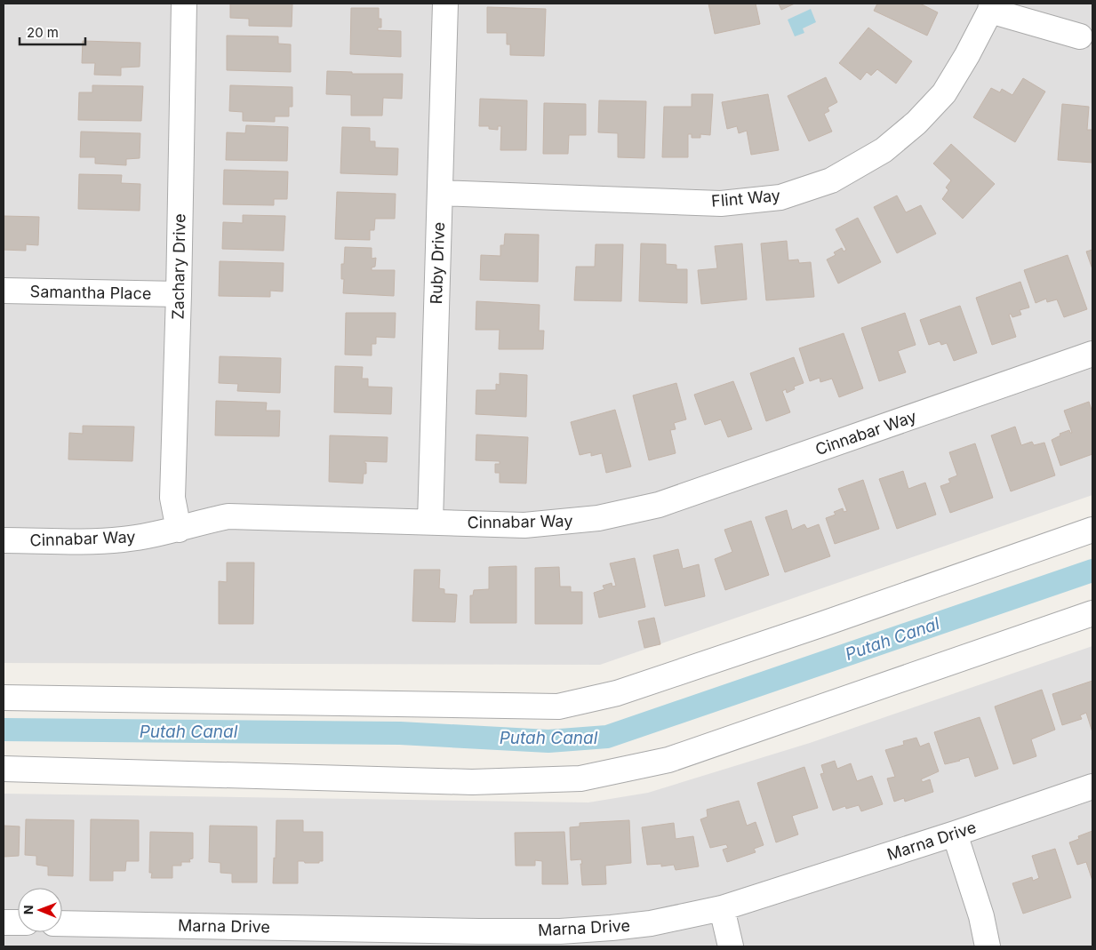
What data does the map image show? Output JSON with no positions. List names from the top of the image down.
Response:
{
  "streets": {
    "street": [
      "Flint Way",
      "Ruby Drive",
      "Zachary Drive",
      "Samantha Place",
      "Cinnabar Way",
      "Marna Drive"
    ]
  },
  "crossings": [
    ["Flint Way", "Ruby Drive"],
    ["Ruby Drive", "Cinnabar Way"],
    ["Zachary Drive", "Samantha Place"],
    ["Zachary Drive", "Cinnabar Way"]
  ],
  "water": ["Putah Canal"],
  "scale_bar": "20 m",
  "north": "left"
}
